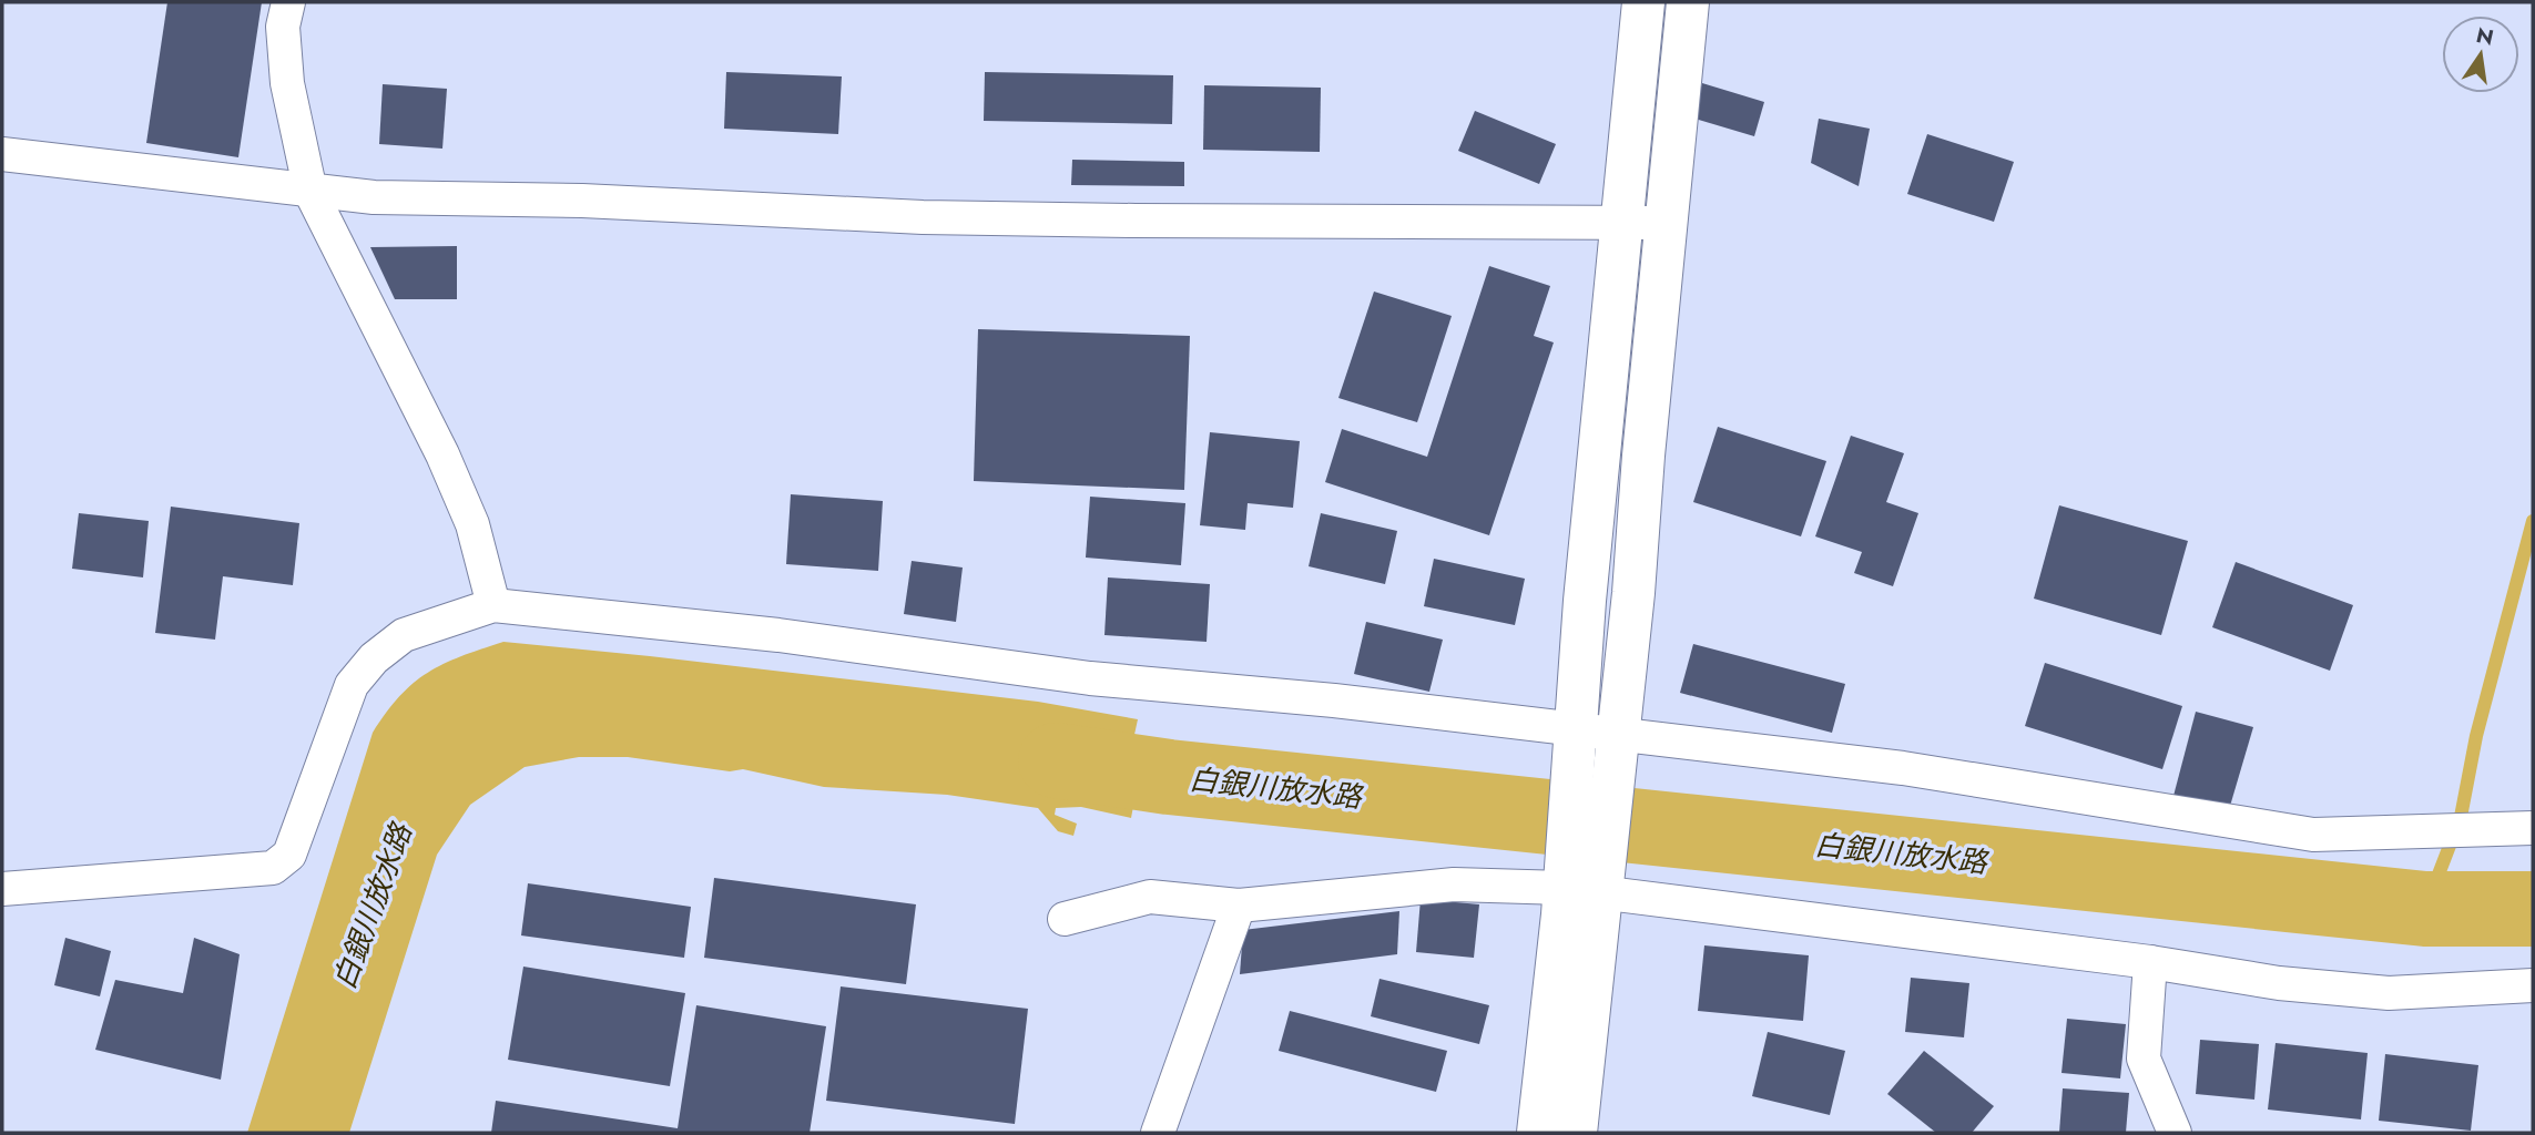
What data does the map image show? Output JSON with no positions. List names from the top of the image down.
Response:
{
  "water": ["白銀川放水路"],
  "north": "top"
}
